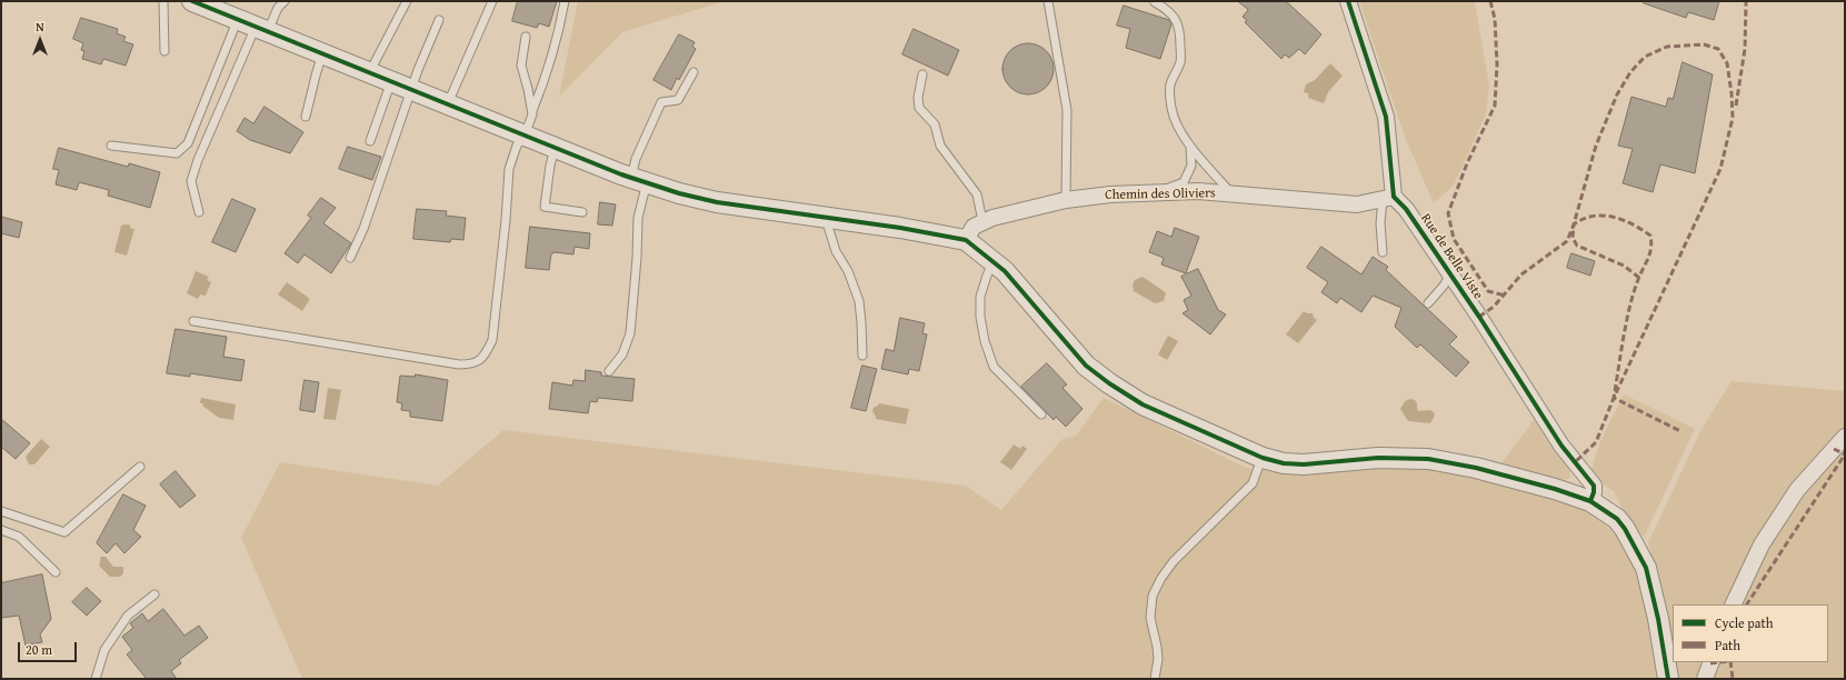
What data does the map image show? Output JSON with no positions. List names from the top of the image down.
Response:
{
  "streets": {
    "street": ["Chemin des Oliviers", "Rue de Belle Viste"]
  },
  "crossings": [
    ["Chemin des Oliviers", "Rue de Belle Viste"]
  ],
  "legend": ["Cycle path", "Path"],
  "scale_bar": "20 m",
  "north": "top"
}
